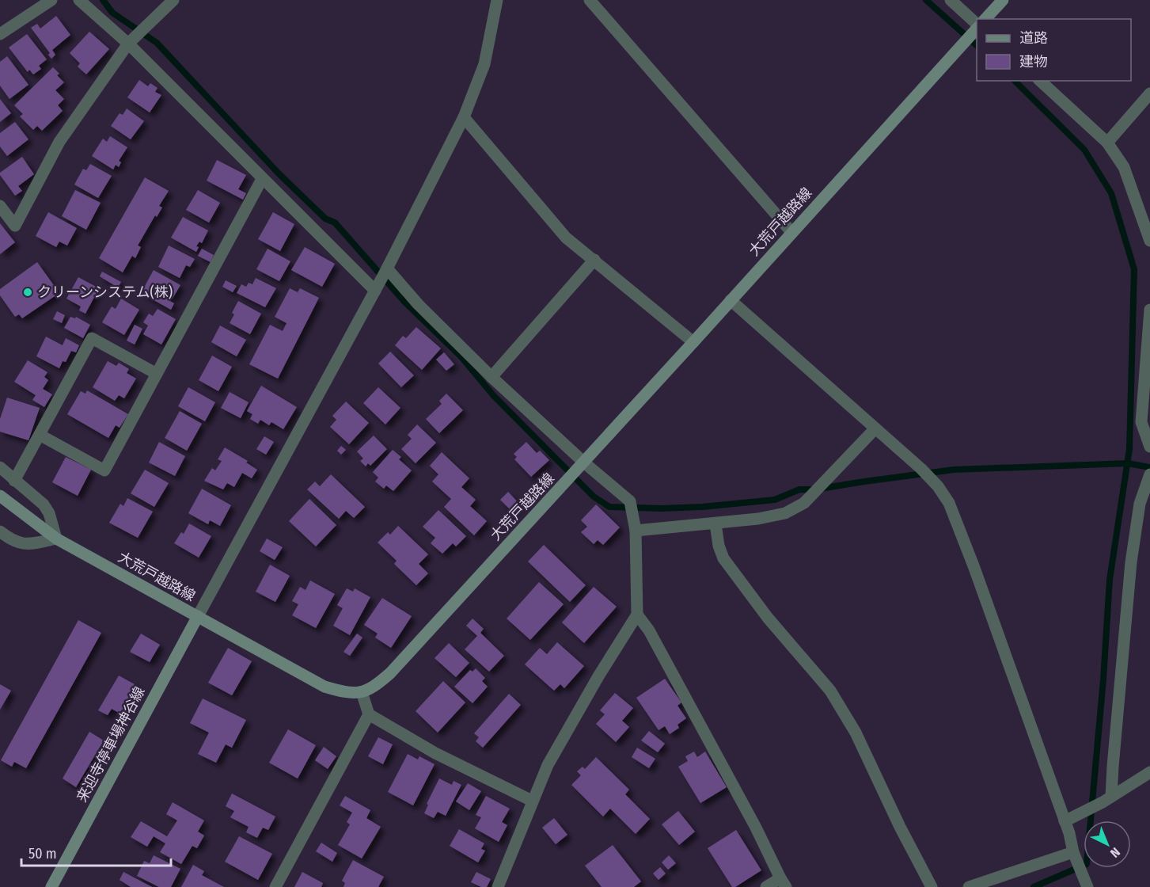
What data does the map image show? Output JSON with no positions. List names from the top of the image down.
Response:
{
  "streets": {
    "main road": ["大荒戸越路線", "来迎寺停車場神谷線"]
  },
  "crossings": [
    ["大荒戸越路線", "来迎寺停車場神谷線"]
  ],
  "places": ["クリーンシステム(株)"],
  "legend": ["道路", "建物"],
  "scale_bar": "50 m",
  "north": "bottom right"
}
